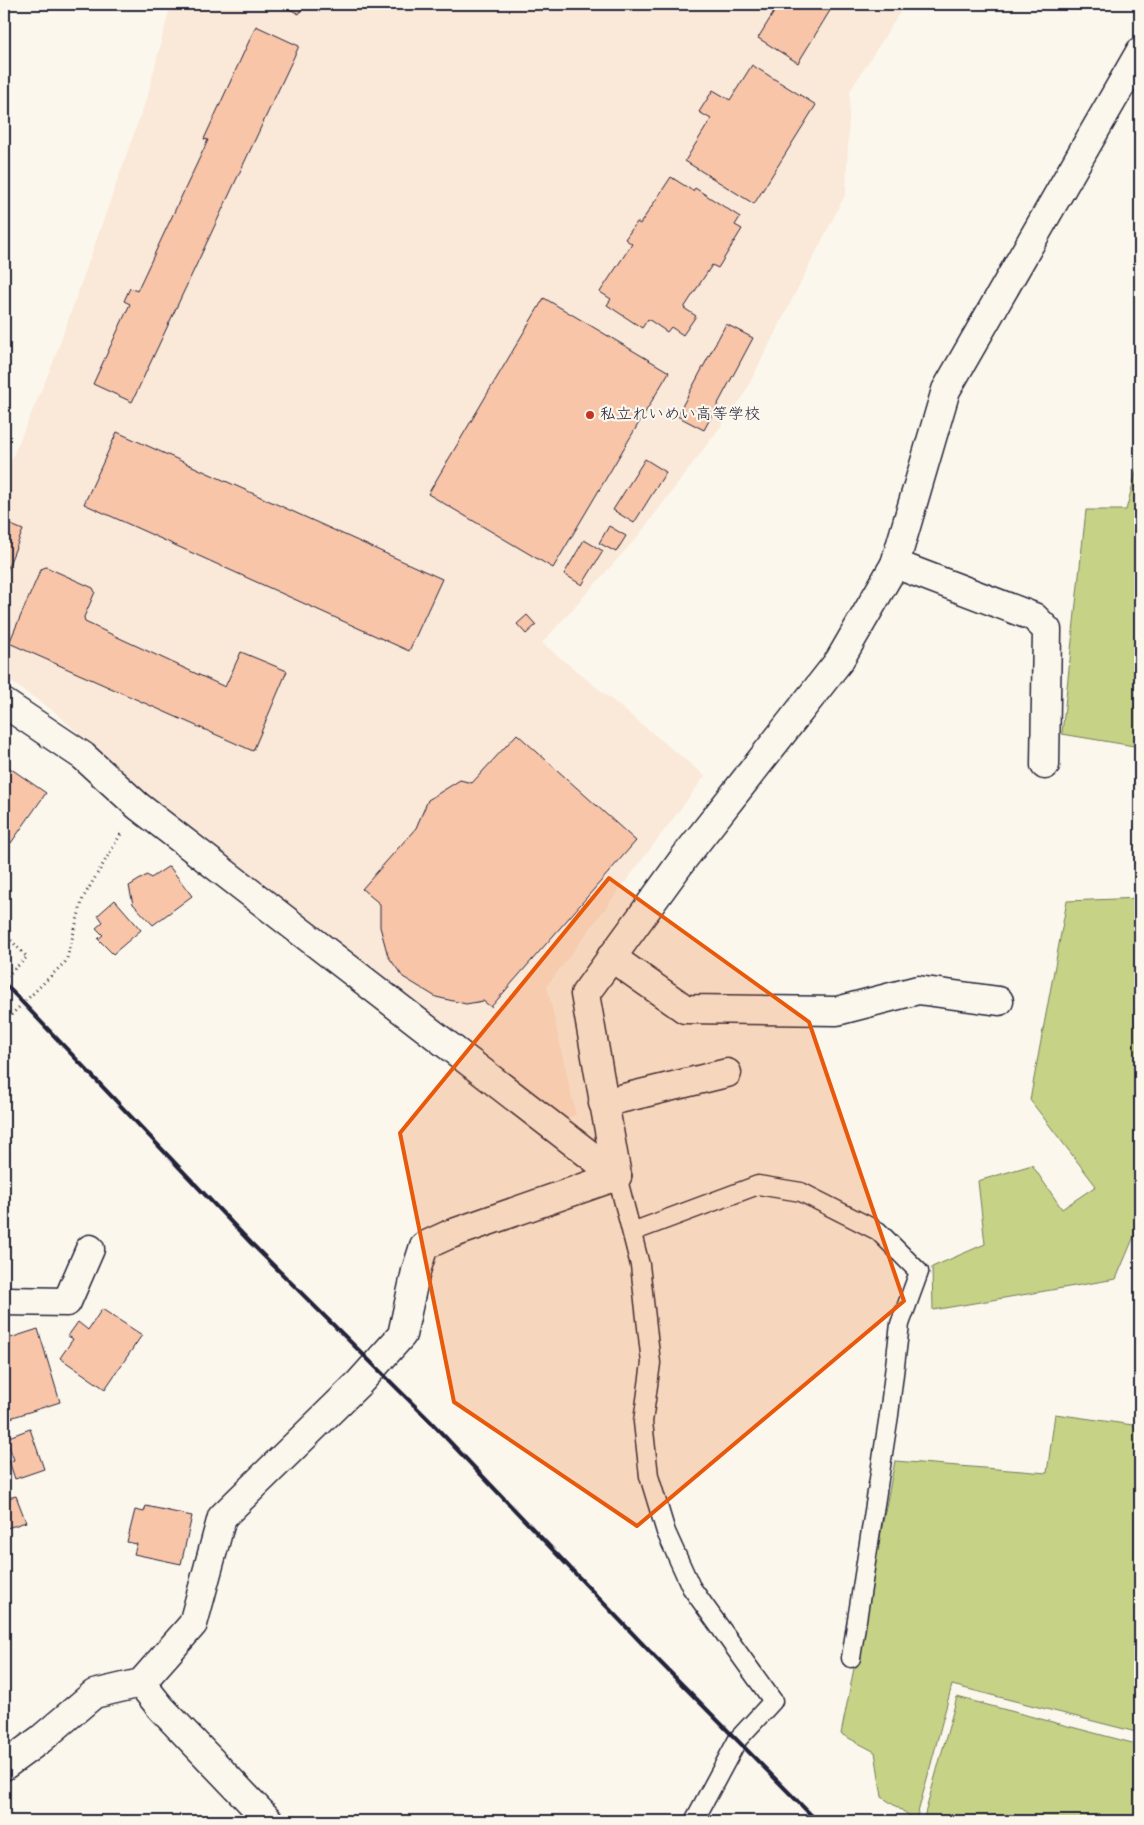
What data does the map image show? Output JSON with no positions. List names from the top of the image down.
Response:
{
  "places": ["私立れいめい高等学校"]
}
